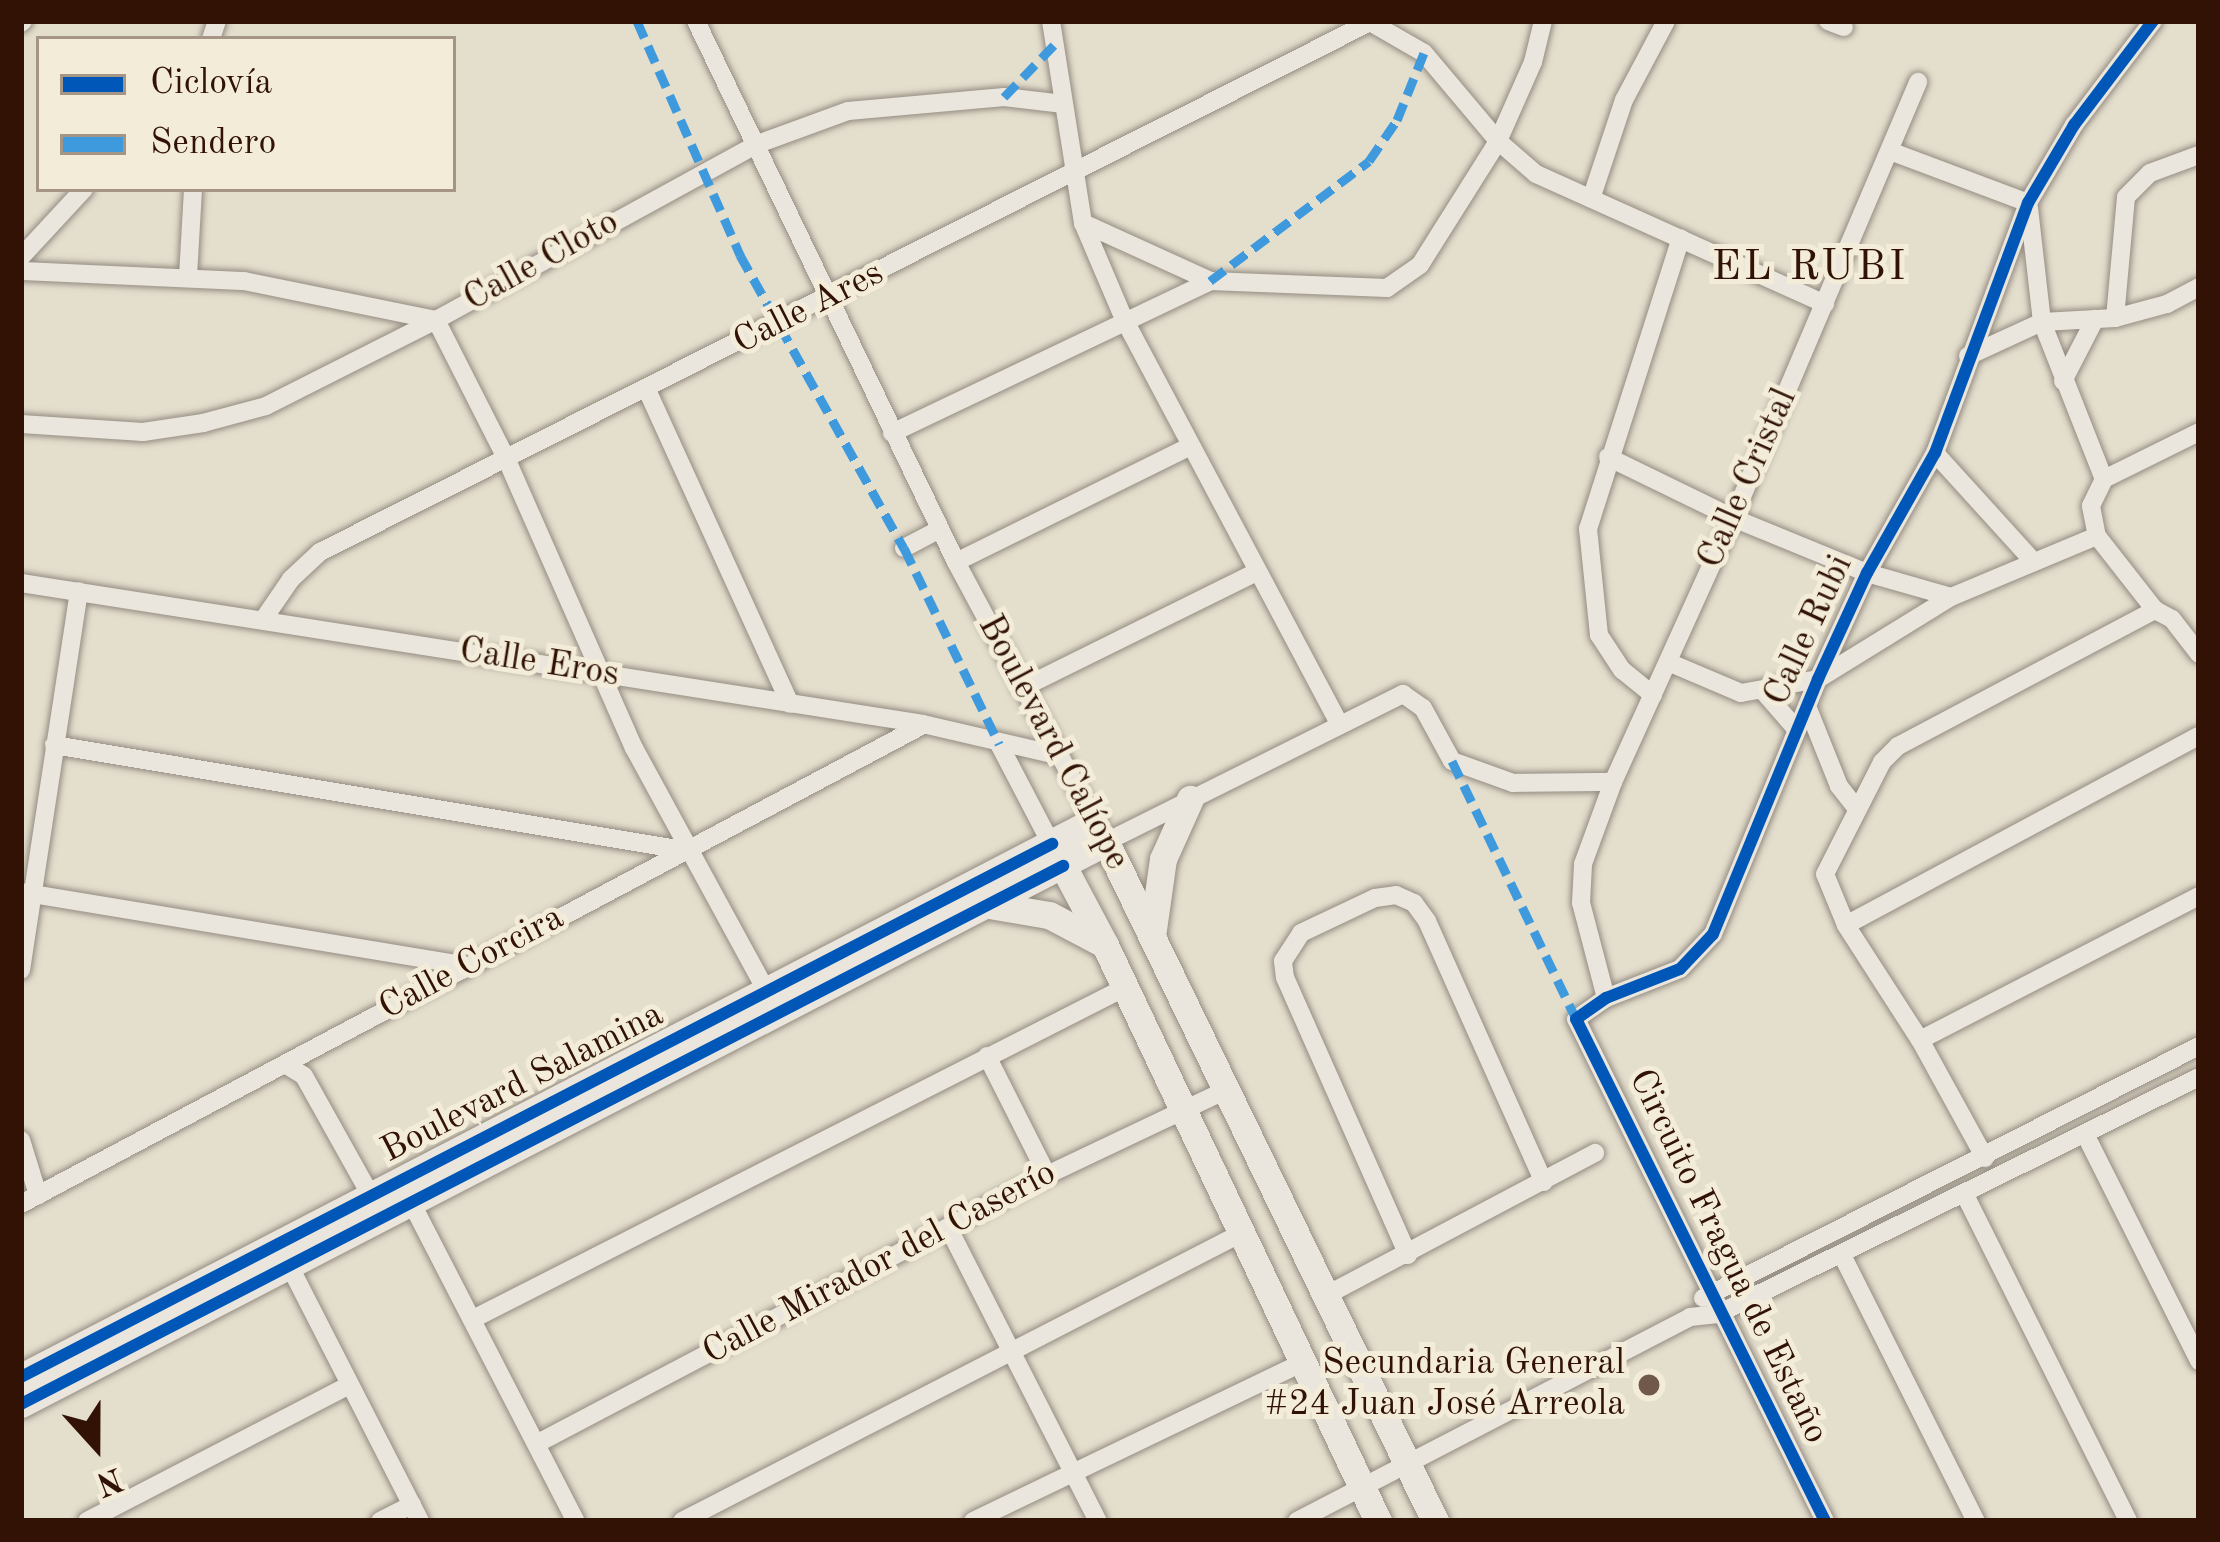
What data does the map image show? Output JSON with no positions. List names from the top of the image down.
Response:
{
  "streets": {
    "street": [
      "Calle Cloto",
      "Calle Ares",
      "Calle Cristal",
      "Calle Rubi",
      "Calle Eros",
      "Boulevard Calíope",
      "Calle Corcira",
      "Boulevard Salamina",
      "Circuito Fragua de Estaño",
      "Calle Mirador del Caserío"
    ]
  },
  "crossings": [
    ["Calle Cloto", "Boulevard Calíope"],
    ["Calle Ares", "Calle Eros"],
    ["Calle Ares", "Boulevard Calíope"],
    ["Calle Cristal", "Calle Rubi"],
    ["Calle Cristal", "Boulevard Salamina"],
    ["Calle Rubi", "Circuito Fragua de Estaño"],
    ["Calle Eros", "Boulevard Calíope"],
    ["Calle Eros", "Calle Corcira"],
    ["Boulevard Calíope", "Boulevard Salamina"],
    ["Boulevard Calíope", "Calle Mirador del Caserío"]
  ],
  "districts": ["EL RUBI"],
  "places": ["Secundaria General #24 Juan José Arreola"],
  "legend": ["Ciclovía", "Sendero"],
  "north": "bottom"
}
